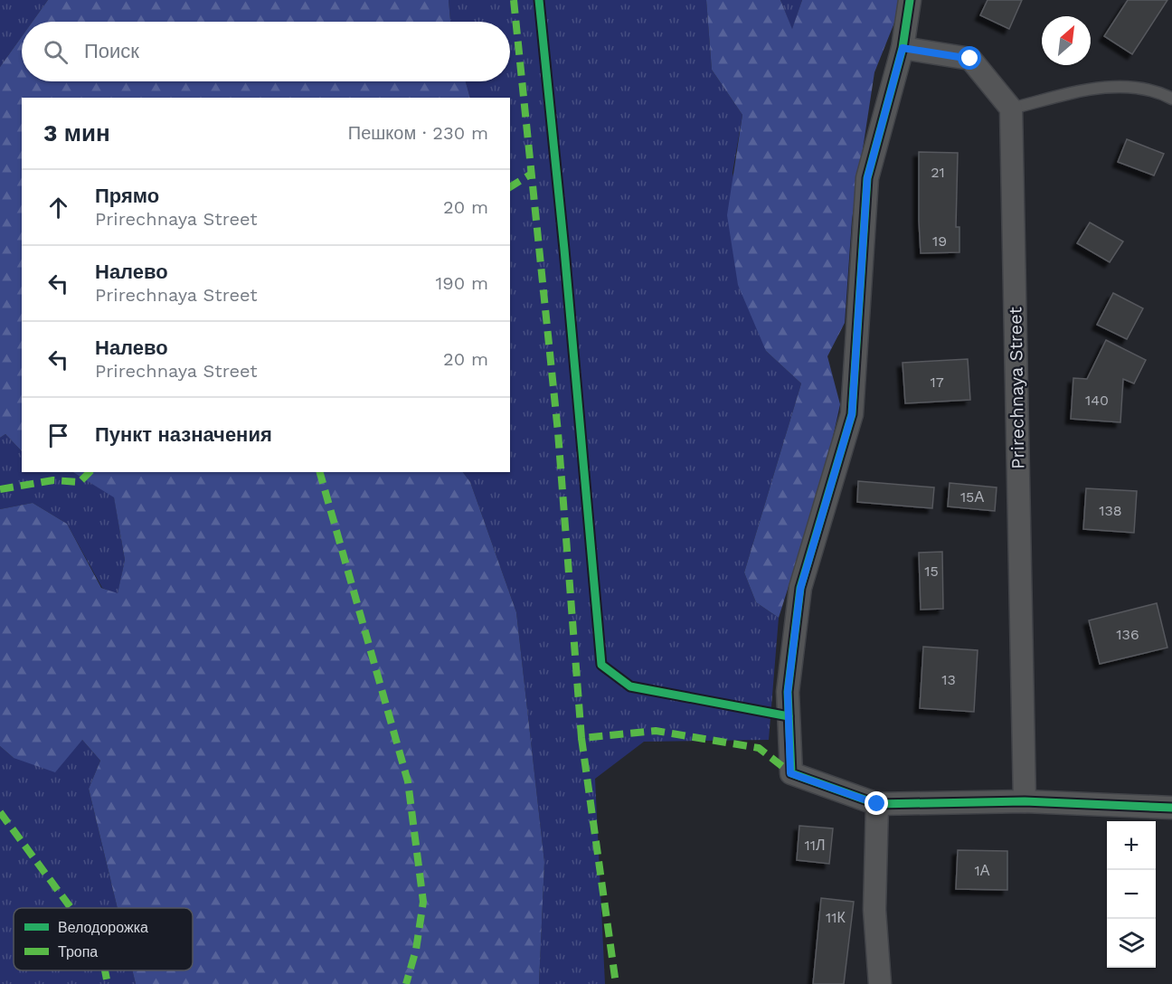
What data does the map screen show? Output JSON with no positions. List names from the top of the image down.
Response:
{
  "streets": {
    "street": ["Prirechnaya Street"]
  },
  "house_numbers": [
    "21",
    "19",
    "17",
    "140",
    "15А",
    "138",
    "15",
    "136",
    "13",
    "11Л",
    "1А",
    "11К"
  ],
  "legend": ["Велодорожка", "Тропа"],
  "north": "top right",
  "page": {
    "search": "Поиск",
    "heading": ["3 мин", "Пешком · 230 m"],
    "list": [
      ["Прямо", "Prirechnaya Street", "20 m"],
      ["Налево", "Prirechnaya Street", "190 m"],
      ["Налево", "Prirechnaya Street", "20 m"],
      "Пункт назначения"
    ],
    "map_buttons": ["+", "−"]
  }
}
